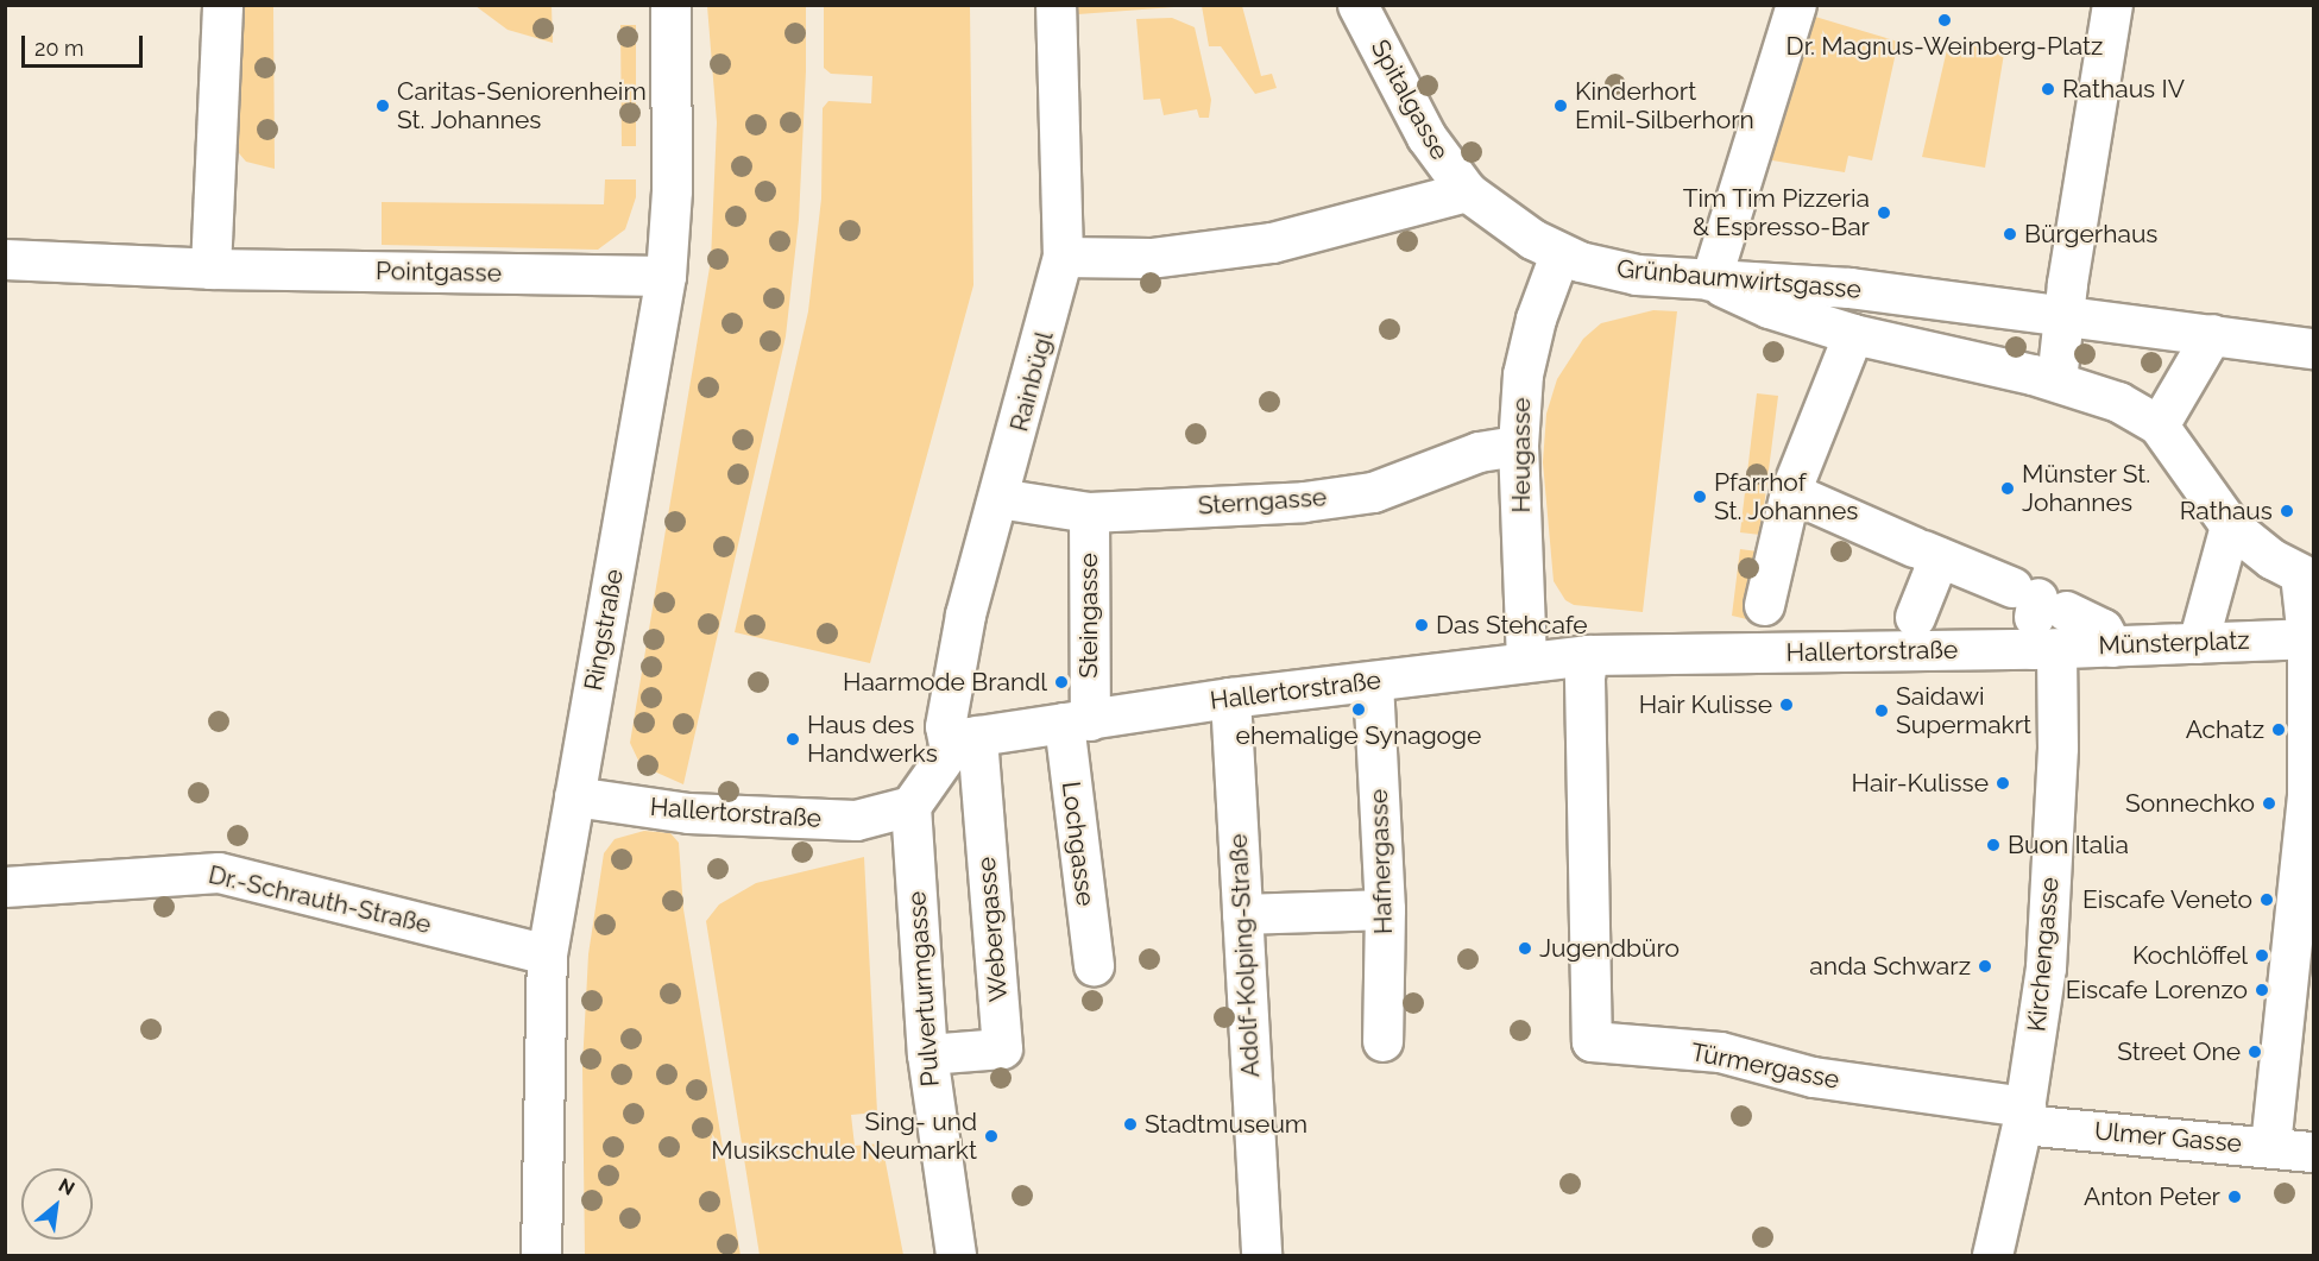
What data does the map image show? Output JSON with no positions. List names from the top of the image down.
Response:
{
  "streets": {
    "street": [
      "Spitalgasse",
      "Pointgasse",
      "Grünbaumwirtsgasse",
      "Rainbügl",
      "Heugasse",
      "Sterngasse",
      "Steingasse",
      "Ringstraße",
      "Münsterplatz",
      "Hallertorstraße",
      "Lochgasse",
      "Hafnergasse",
      "Dr.-Schrauth-Straße",
      "Webergasse",
      "Kirchengasse",
      "Adolf-Kolping-Straße",
      "Pulverturmgasse",
      "Türmergasse",
      "Ulmer Gasse"
    ]
  },
  "crossings": [
    ["Spitalgasse", "Grünbaumwirtsgasse"],
    ["Pointgasse", "Ringstraße"],
    ["Grünbaumwirtsgasse", "Heugasse"],
    ["Rainbügl", "Sterngasse"],
    ["Rainbügl", "Hallertorstraße"],
    ["Rainbügl", "Webergasse"],
    ["Heugasse", "Sterngasse"],
    ["Heugasse", "Hallertorstraße"],
    ["Sterngasse", "Steingasse"],
    ["Steingasse", "Hallertorstraße"],
    ["Steingasse", "Lochgasse"],
    ["Ringstraße", "Hallertorstraße"],
    ["Ringstraße", "Dr.-Schrauth-Straße"],
    ["Münsterplatz", "Hallertorstraße"],
    ["Münsterplatz", "Kirchengasse"],
    ["Hallertorstraße", "Lochgasse"],
    ["Hallertorstraße", "Hafnergasse"],
    ["Hallertorstraße", "Webergasse"],
    ["Hallertorstraße", "Kirchengasse"],
    ["Hallertorstraße", "Adolf-Kolping-Straße"],
    ["Hallertorstraße", "Pulverturmgasse"],
    ["Hallertorstraße", "Türmergasse"],
    ["Webergasse", "Pulverturmgasse"],
    ["Kirchengasse", "Türmergasse"],
    ["Kirchengasse", "Ulmer Gasse"],
    ["Türmergasse", "Ulmer Gasse"]
  ],
  "places": [
    "Dr. Magnus-Weinberg-Platz",
    "Rathaus IV",
    "Caritas-Seniorenheim St. Johannes",
    "Kinderhort Emil-Silberhorn",
    "Tim Tim Pizzeria & Espresso-Bar",
    "Bürgerhaus",
    "Münster St. Johannes",
    "Pfarrhof St. Johannes",
    "Rathaus",
    "Das Stehcafe",
    "Haarmode Brandl",
    "Hair Kulisse",
    "ehemalige Synagoge",
    "Saidawi Supermakrt",
    "Achatz",
    "Haus des Handwerks",
    "Hair-Kulisse",
    "Sonnechko",
    "Buon Italia",
    "Eiscafe Veneto",
    "Jugendbüro",
    "Kochlöffel",
    "anda Schwarz",
    "Eiscafe Lorenzo",
    "Street One",
    "Stadtmuseum",
    "Sing- und Musikschule Neumarkt",
    "Anton Peter"
  ],
  "scale_bar": "20 m",
  "north": "top right"
}
